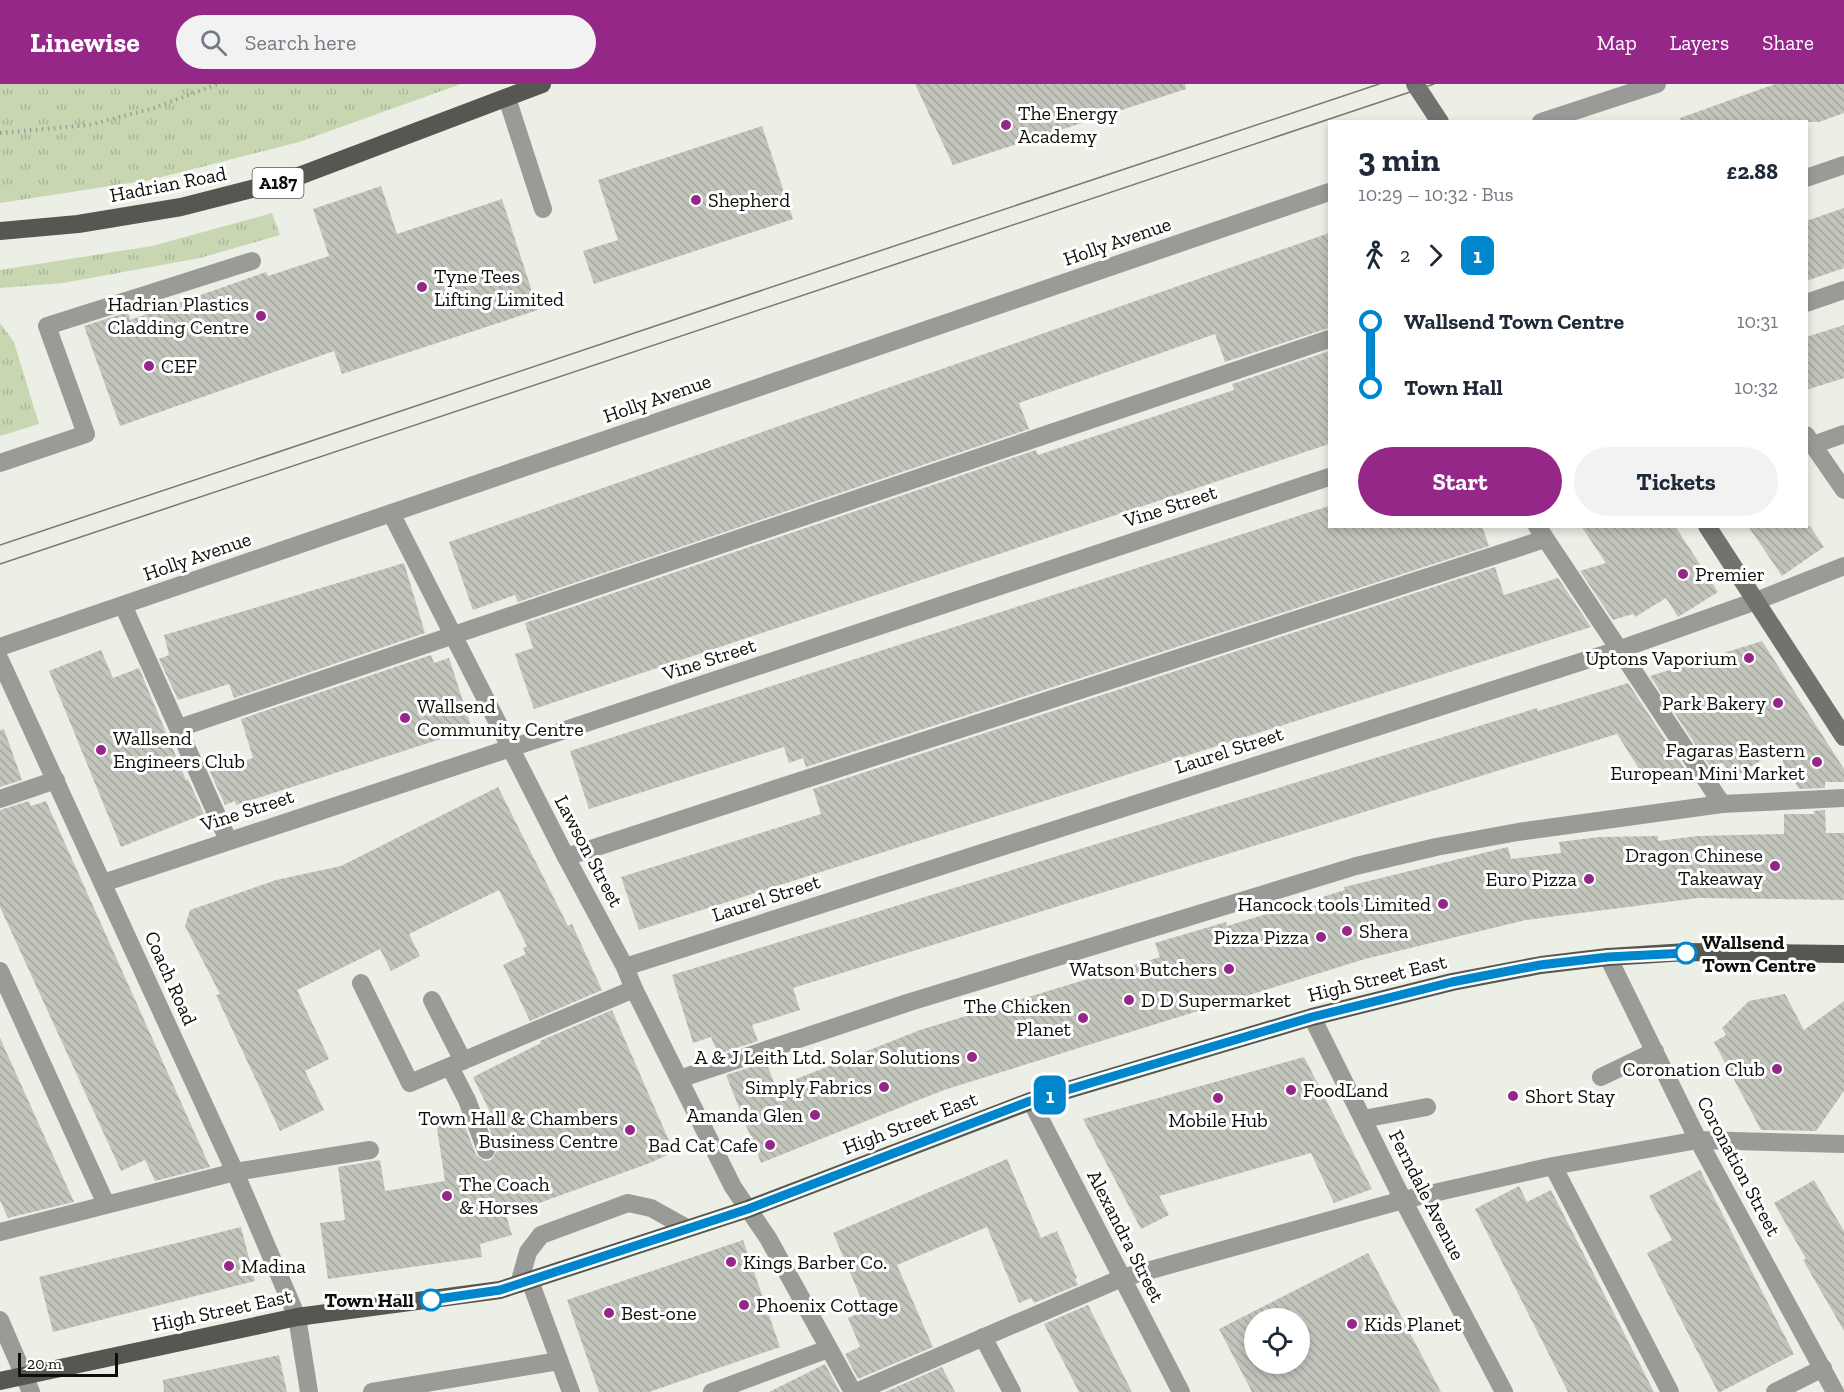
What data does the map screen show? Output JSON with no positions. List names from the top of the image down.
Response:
{
  "streets": {
    "main road": ["A187", "Hadrian Road", "High Street East"],
    "street": [
      "Holly Avenue",
      "Vine Street",
      "Laurel Street",
      "Lawson Street",
      "Coach Road",
      "Coronation Street",
      "Ferndale Avenue",
      "Alexandra Street"
    ]
  },
  "crossings": [
    ["Holly Avenue", "Lawson Street"],
    ["Vine Street", "Lawson Street"],
    ["Vine Street", "Coach Road"],
    ["Laurel Street", "Lawson Street"],
    ["Lawson Street", "High Street East"],
    ["Coach Road", "High Street East"],
    ["High Street East", "Coronation Street"],
    ["High Street East", "Ferndale Avenue"],
    ["High Street East", "Alexandra Street"]
  ],
  "places": [
    "The Energy Academy",
    "Shepherd",
    "Tyne Tees Lifting Limited",
    "Hadrian Plastics Cladding Centre",
    "CEF",
    "Premier",
    "Uptons Vaporium",
    "Park Bakery",
    "Wallsend Community Centre",
    "Wallsend Engineers Club",
    "Fagaras Eastern European Mini Market",
    "Dragon Chinese Takeaway",
    "Euro Pizza",
    "Hancock tools Limited",
    "Shera",
    "Pizza Pizza",
    "Wallsend Town Centre",
    "Watson Butchers",
    "D D Supermarket",
    "The Chicken Planet",
    "A & J Leith Ltd. Solar Solutions",
    "Coronation Club",
    "Simply Fabrics",
    "FoodLand",
    "Short Stay",
    "Mobile Hub",
    "Amanda Glen",
    "Town Hall & Chambers Business Centre",
    "Bad Cat Cafe",
    "The Coach & Horses",
    "Kings Barber Co.",
    "Madina",
    "Town Hall",
    "Phoenix Cottage",
    "Best-one",
    "Kids Planet"
  ],
  "lines": ["bus line 1"],
  "scale_bar": "20 m",
  "page": {
    "header": "Linewise",
    "search": "Search here",
    "nav": ["Map", "Layers", "Share"],
    "on_map": "1",
    "heading": ["3 min", "10:29 – 10:32 · Bus", "£2.88"],
    "legs": ["2", "1"],
    "list": [
      {
        "name": "Wallsend Town Centre",
        "value": "10:31"
      },
      {
        "name": "Town Hall",
        "value": "10:32"
      }
    ],
    "buttons": ["Start", "Tickets"],
    "scale": "20 m"
  }
}
